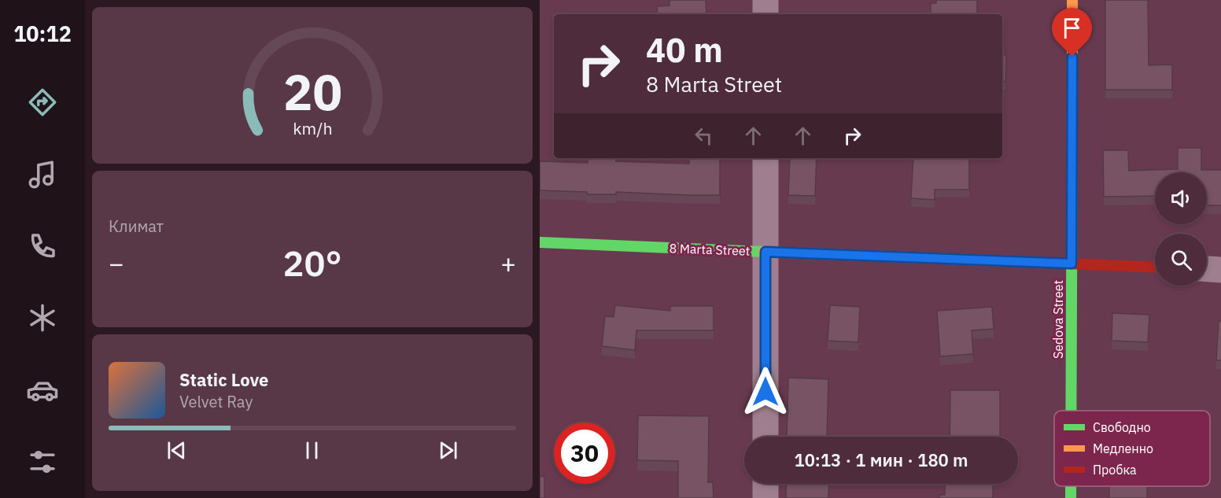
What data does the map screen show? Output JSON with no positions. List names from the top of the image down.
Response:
{
  "streets": {
    "street": ["8 Marta Street", "Sedova Street"]
  },
  "crossings": [
    ["8 Marta Street", "Sedova Street"]
  ],
  "legend": ["Свободно", "Медленно", "Пробка"],
  "page": {
    "tabs": "10:12",
    "turn": ["40 m", "8 Marta Street"],
    "tile": "Климат",
    "heat": ["−", "20°", "+"],
    "song": ["Static Love", "Velvet Ray"],
    "limit": "30",
    "trip": "10:13 · 1 мин · 180 m",
    "gauge": ["20", "km/h"]
  }
}
